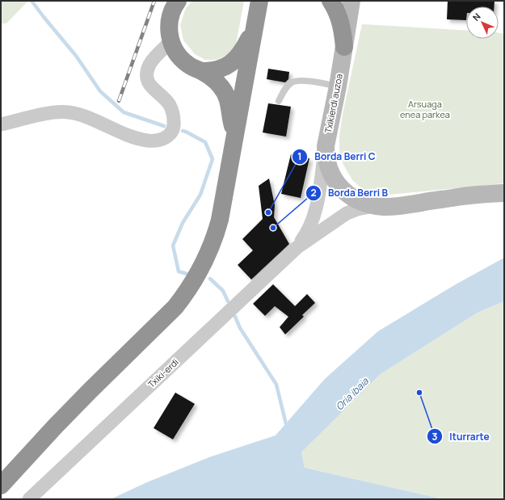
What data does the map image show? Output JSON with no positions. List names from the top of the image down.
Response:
{
  "streets": {
    "street": ["Txikierdi auzoa", "Txiki-erdi"]
  },
  "water": ["Oria ibaia"],
  "parks": ["Arsuaga enea parkea"],
  "places": ["Borda Berri C", "Borda Berri B", "Iturrarte"],
  "north": "top left"
}
